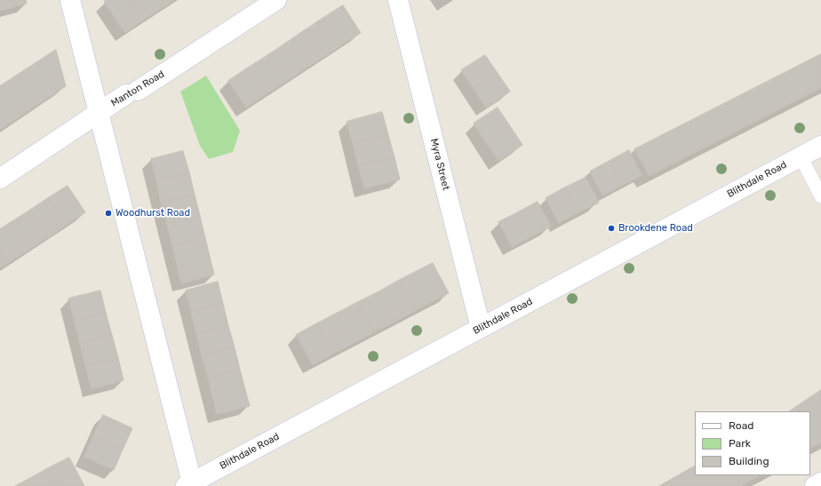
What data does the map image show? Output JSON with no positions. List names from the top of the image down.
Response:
{
  "streets": {
    "street": ["Manton Road", "Myra Street", "Blithdale Road"]
  },
  "crossings": [
    ["Myra Street", "Blithdale Road"]
  ],
  "places": ["Woodhurst Road", "Brookdene Road"],
  "legend": ["Road", "Park", "Building"]
}
